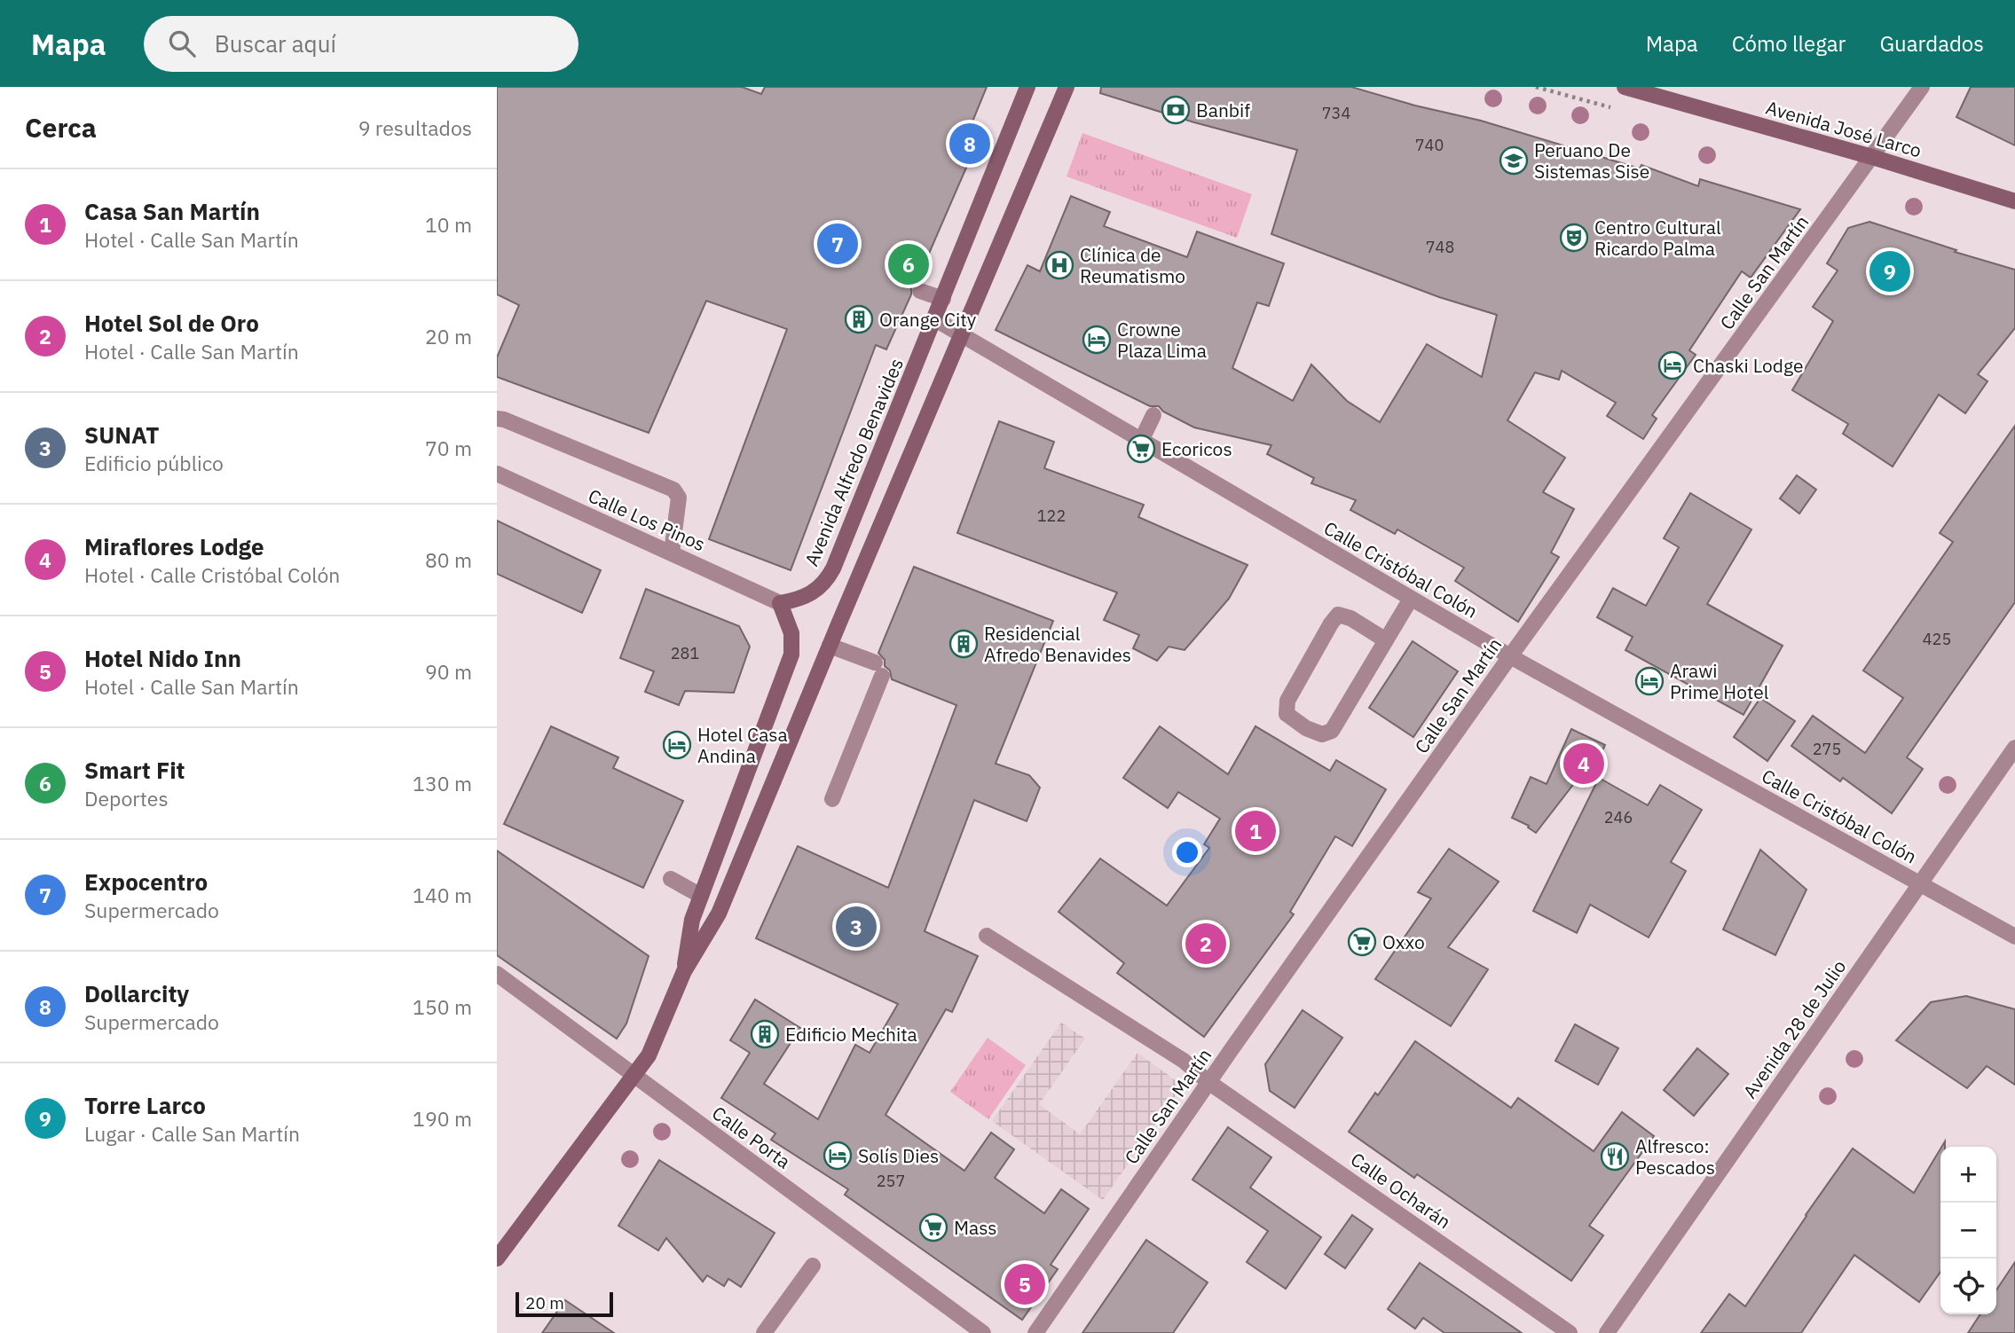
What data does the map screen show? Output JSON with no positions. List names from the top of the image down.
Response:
{
  "streets": {
    "main road": ["Avenida José Larco", "Avenida Alfredo Benavides"],
    "street": [
      "Calle San Martín",
      "Calle Los Pinos",
      "Calle Cristóbal Colón",
      "Avenida 28 de Julio",
      "Calle Porta",
      "Calle Ocharán"
    ]
  },
  "crossings": [
    ["Avenida José Larco", "Calle San Martín"],
    ["Calle San Martín", "Calle Cristóbal Colón"],
    ["Calle San Martín", "Calle Ocharán"],
    ["Avenida Alfredo Benavides", "Calle Los Pinos"],
    ["Avenida Alfredo Benavides", "Calle Cristóbal Colón"],
    ["Calle Cristóbal Colón", "Avenida 28 de Julio"]
  ],
  "places": {
    "bank": ["Banbif"],
    "school or university": ["Peruano De Sistemas Sise"],
    "theatre": ["Centro Cultural Ricardo Palma"],
    "hospital": ["Clínica de Reumatismo"],
    "building": ["Orange City", "Residencial Afredo Benavides", "Edificio Mechita"],
    "hotel": [
      "Crowne Plaza Lima",
      "Chaski Lodge",
      "Arawi Prime Hotel",
      "Hotel Casa Andina",
      "Solís Dies"
    ],
    "supermarket": ["Ecoricos", "Oxxo", "Mass"],
    "restaurant": ["Alfresco: Pescados"]
  },
  "house_numbers": [
    "734",
    "740",
    "748",
    "122",
    "425",
    "281",
    "275",
    "246",
    "257"
  ],
  "scale_bar": "20 m",
  "page": {
    "header": "Mapa",
    "search": "Buscar aquí",
    "nav": ["Mapa", "Cómo llegar", "Guardados"],
    "heading": ["Cerca", "9 resultados"],
    "pins": [
      "8",
      "7",
      "6",
      "9",
      "4",
      "1",
      "3",
      "2",
      "5"
    ],
    "list": [
      {
        "mark": "1",
        "name": "Casa San Martín",
        "note": "Hotel · Calle San Martín",
        "value": "10 m"
      },
      {
        "mark": "2",
        "name": "Hotel Sol de Oro",
        "note": "Hotel · Calle San Martín",
        "value": "20 m"
      },
      {
        "mark": "3",
        "name": "SUNAT",
        "note": "Edificio público",
        "value": "70 m"
      },
      {
        "mark": "4",
        "name": "Miraflores Lodge",
        "note": "Hotel · Calle Cristóbal Colón",
        "value": "80 m"
      },
      {
        "mark": "5",
        "name": "Hotel Nido Inn",
        "note": "Hotel · Calle San Martín",
        "value": "90 m"
      },
      {
        "mark": "6",
        "name": "Smart Fit",
        "note": "Deportes",
        "value": "130 m"
      },
      {
        "mark": "7",
        "name": "Expocentro",
        "note": "Supermercado",
        "value": "140 m"
      },
      {
        "mark": "8",
        "name": "Dollarcity",
        "note": "Supermercado",
        "value": "150 m"
      },
      {
        "mark": "9",
        "name": "Torre Larco",
        "note": "Lugar · Calle San Martín",
        "value": "190 m"
      }
    ],
    "map_buttons": ["+", "−"],
    "scale": "20 m"
  }
}
